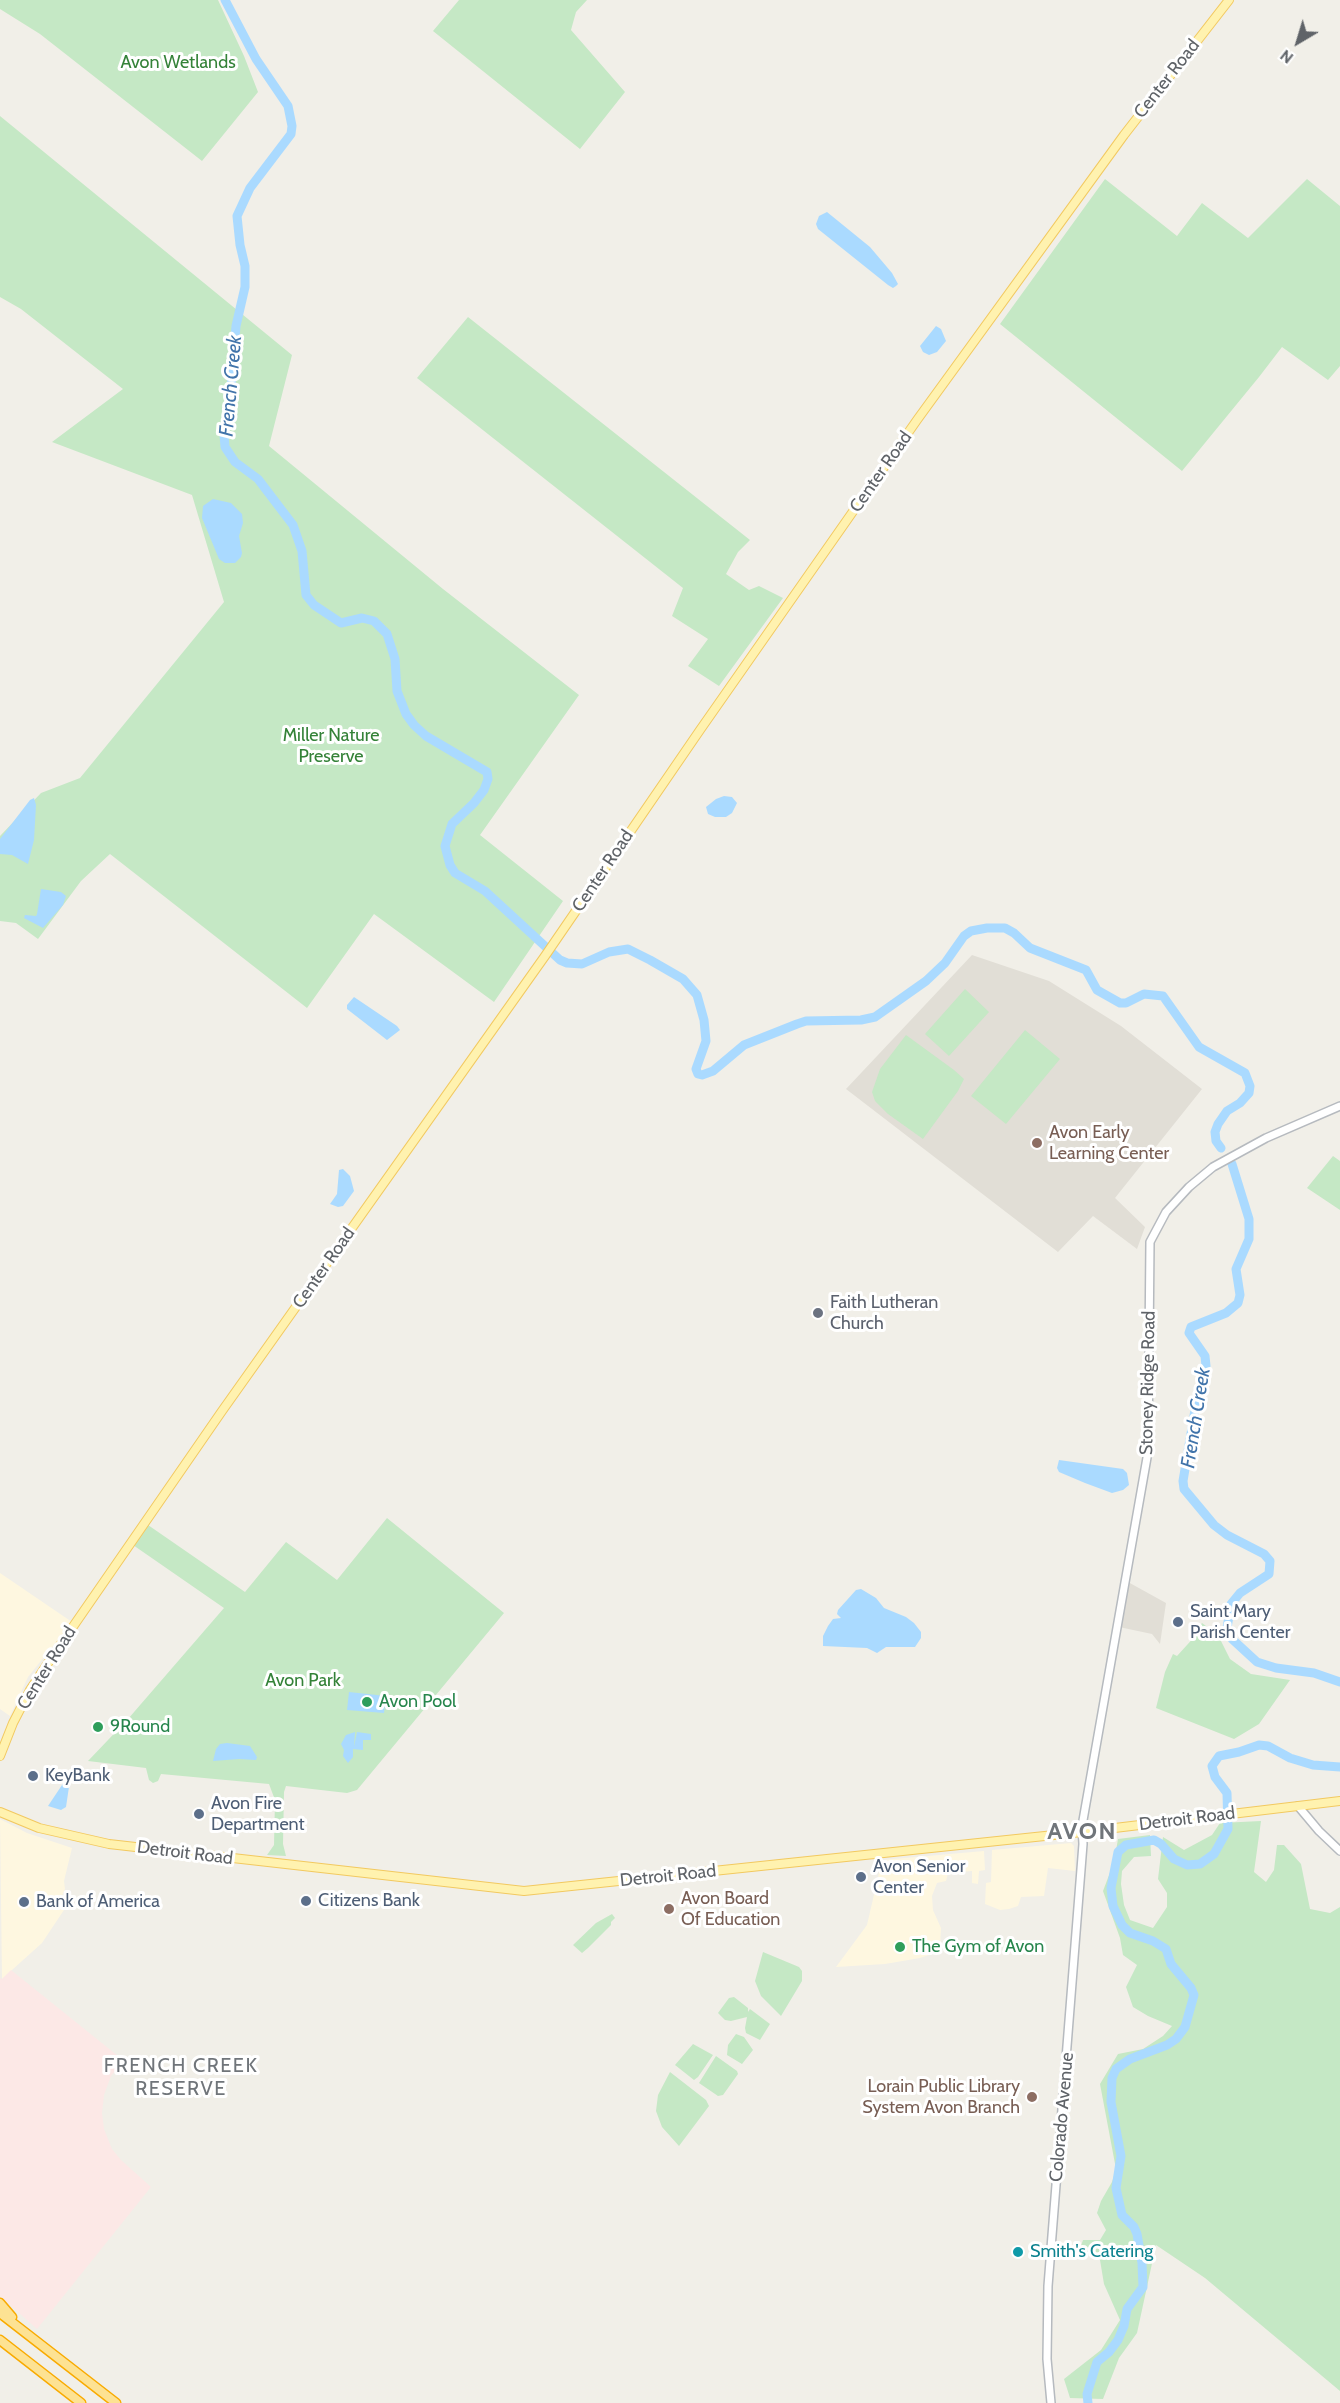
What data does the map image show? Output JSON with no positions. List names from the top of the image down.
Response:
{
  "streets": {
    "main road": ["Center Road", "Detroit Road"],
    "street": ["Stoney Ridge Road", "Colorado Avenue"]
  },
  "crossings": [
    ["Stoney Ridge Road", "Detroit Road"],
    ["Stoney Ridge Road", "Colorado Avenue"],
    ["Detroit Road", "Colorado Avenue"]
  ],
  "districts": ["AVON", "FRENCH CREEK RESERVE"],
  "water": ["French Creek"],
  "parks": ["Avon Wetlands", "Miller Nature Preserve", "Avon Park"],
  "places": [
    "Avon Early Learning Center",
    "Faith Lutheran Church",
    "Saint Mary Parish Center",
    "Avon Pool",
    "9Round",
    "KeyBank",
    "Avon Fire Department",
    "Avon Senior Center",
    "Citizens Bank",
    "Bank of America",
    "Avon Board Of Education",
    "The Gym of Avon",
    "Lorain Public Library System Avon Branch",
    "Smith's Catering"
  ],
  "north": "bottom left"
}
